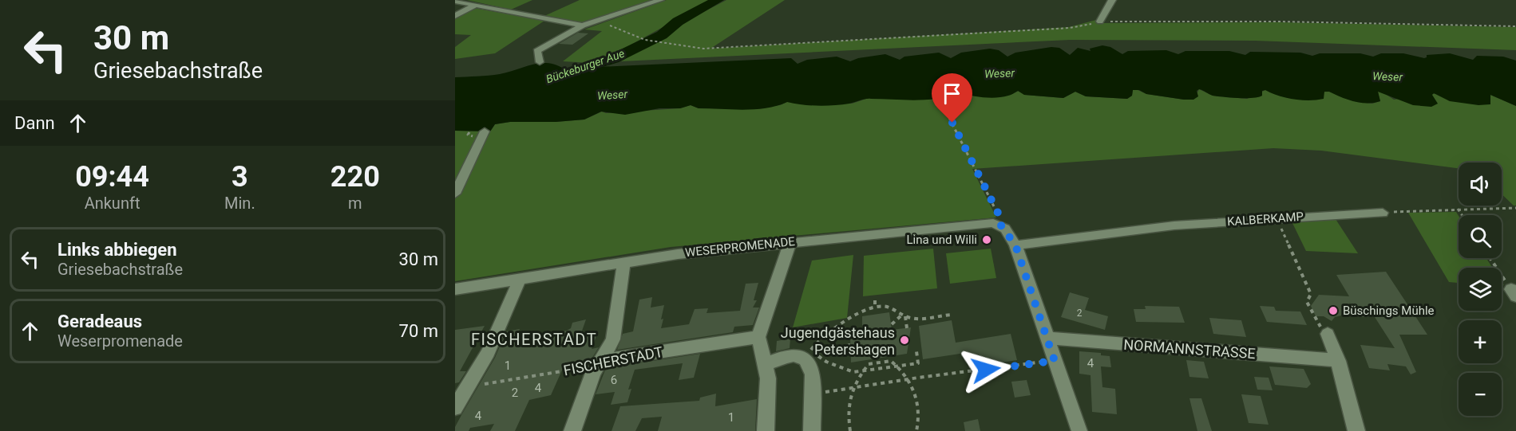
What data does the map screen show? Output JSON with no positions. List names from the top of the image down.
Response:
{
  "streets": {
    "street": [
      "KALBERKAMP",
      "WESERPROMENADE",
      "NORMANNSTRASSE",
      "FISCHERSTADT"
    ]
  },
  "districts": ["FISCHERSTADT"],
  "water": ["Bückeburger Aue", "Weser"],
  "places": ["Lina und Willi", "Büschings Mühle", "Jugendgästehaus Petershagen"],
  "house_numbers": [
    "2",
    "4",
    "1",
    "6",
    "4",
    "2",
    "4",
    "1"
  ],
  "page": {
    "turn": ["30 m", "Griesebachstraße"],
    "then": "Dann",
    "eta": [
      "09:44",
      "Ankunft",
      "3",
      "Min.",
      "220",
      "m"
    ],
    "map_buttons": ["+", "−"],
    "list": [
      {
        "name": "Links abbiegen",
        "note": "Griesebachstraße",
        "value": "30 m"
      },
      {
        "name": "Geradeaus",
        "note": "Weserpromenade",
        "value": "70 m"
      }
    ]
  }
}
